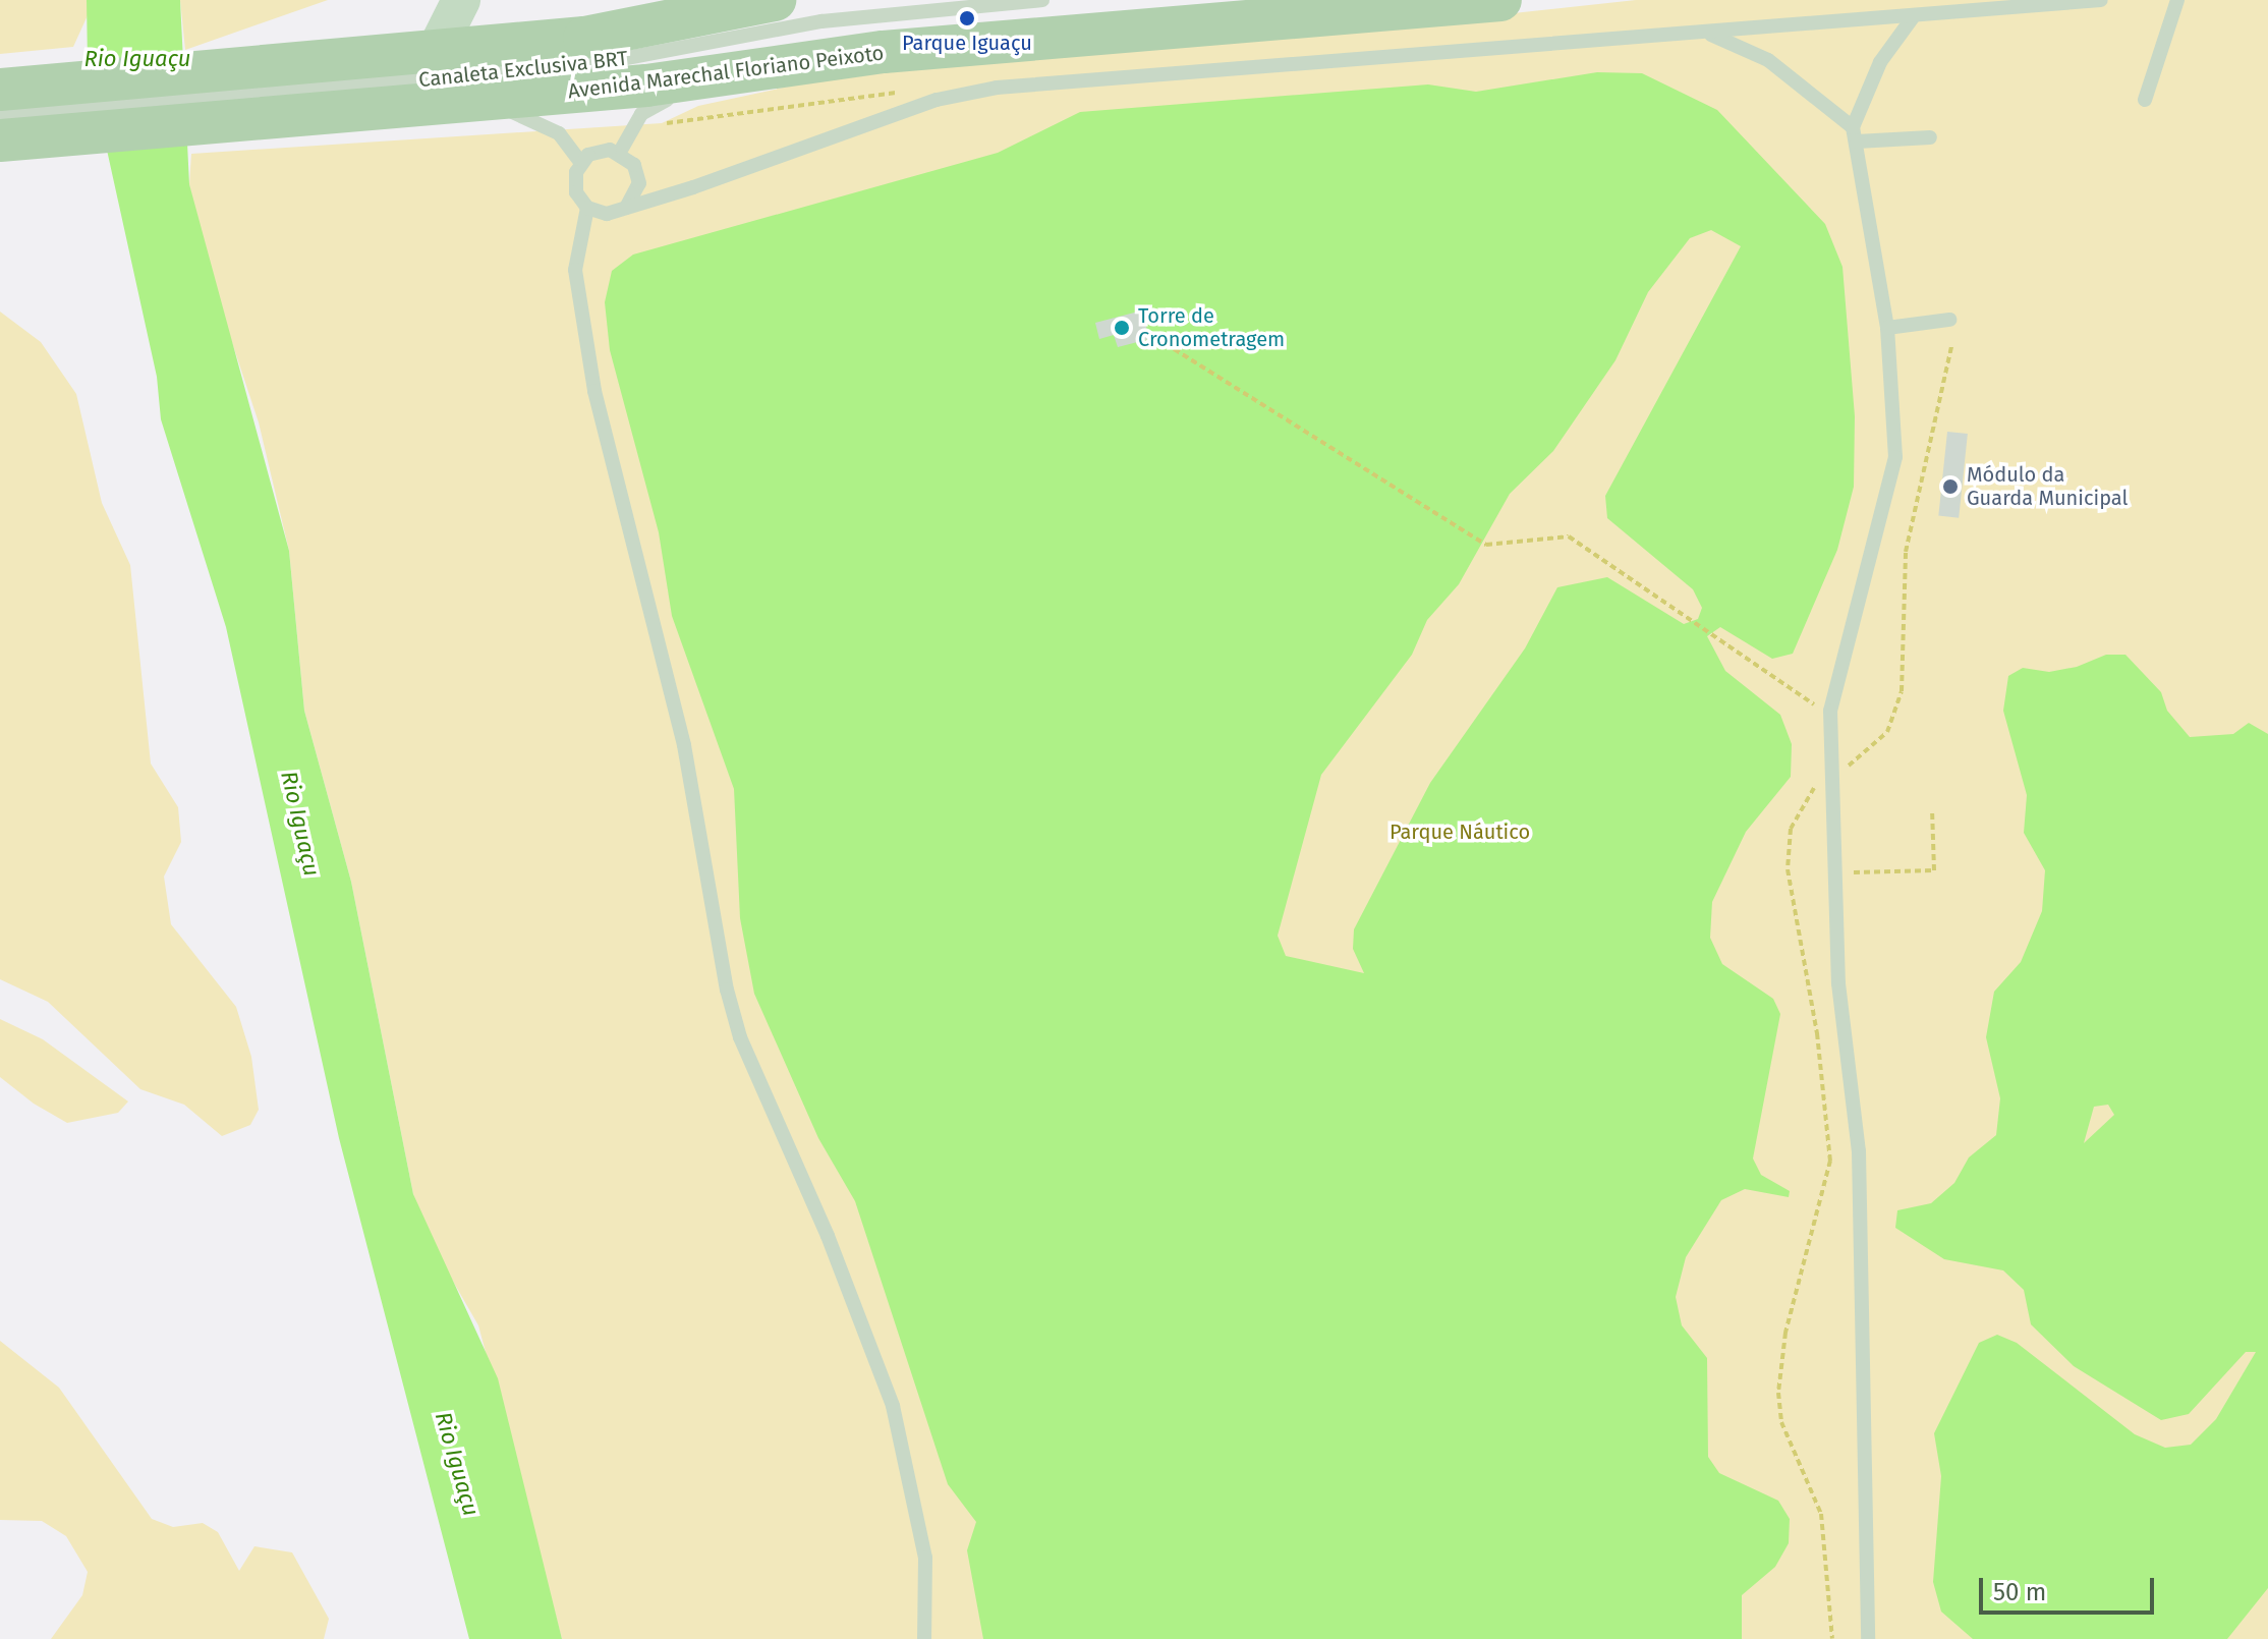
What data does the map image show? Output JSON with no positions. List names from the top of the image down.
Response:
{
  "streets": {
    "main road": ["Avenida Marechal Floriano Peixoto"],
    "lane": ["Canaleta Exclusiva BRT"]
  },
  "crossings": [
    ["Canaleta Exclusiva BRT", "Avenida Marechal Floriano Peixoto"]
  ],
  "water": ["Rio Iguaçu"],
  "parks": ["Parque Náutico"],
  "places": ["Parque Iguaçu", "Torre de Cronometragem", "Módulo da Guarda Municipal"],
  "scale_bar": "50 m"
}
